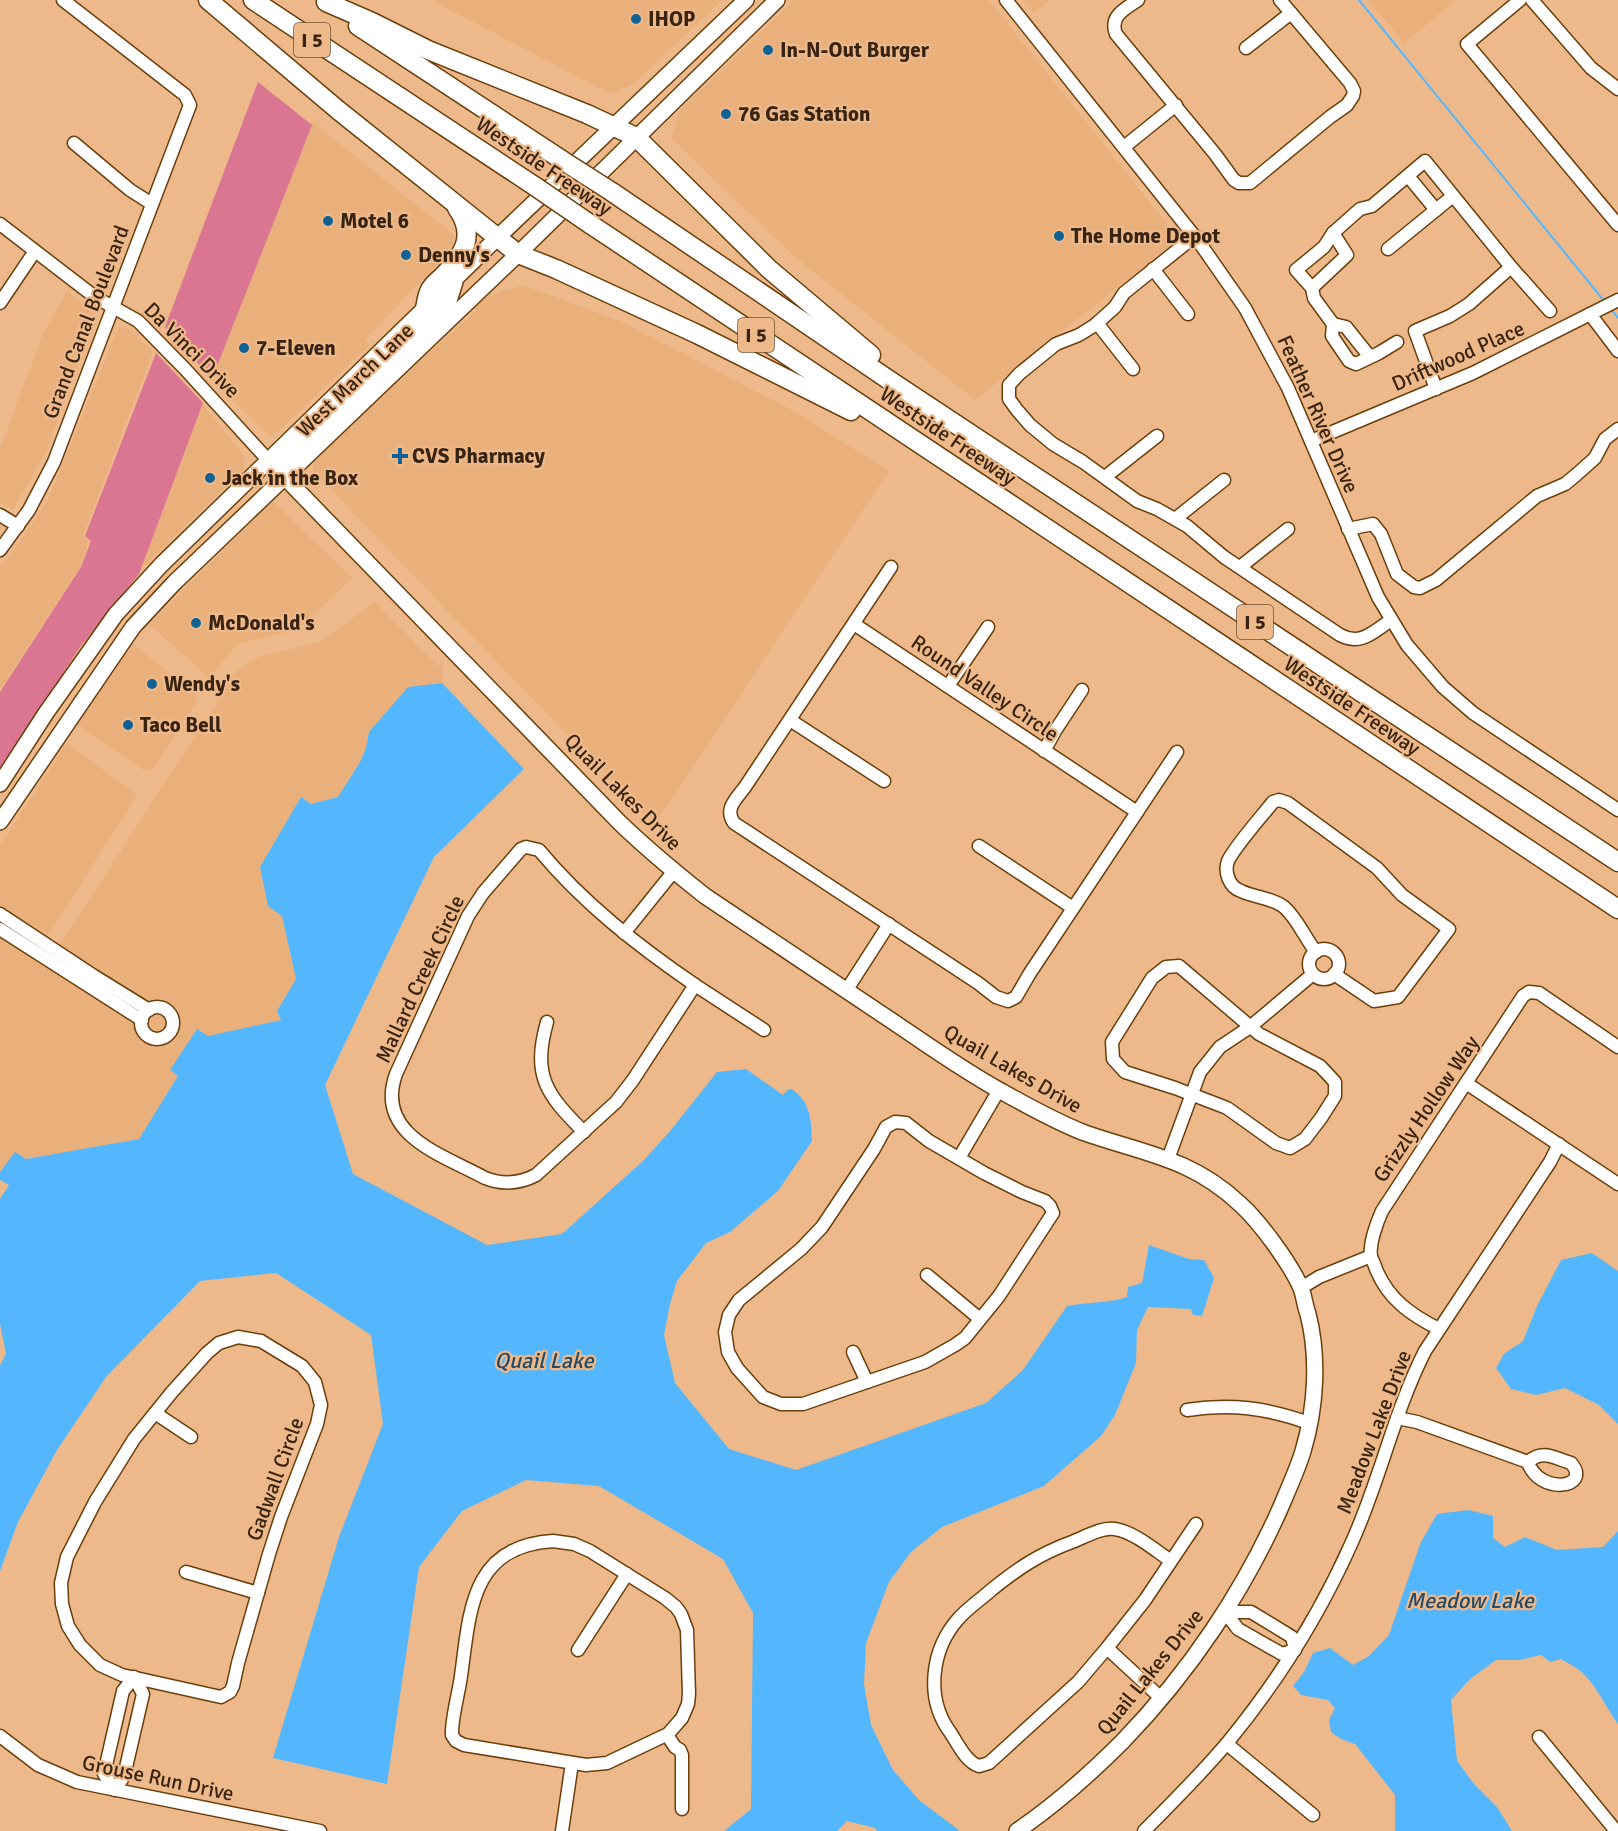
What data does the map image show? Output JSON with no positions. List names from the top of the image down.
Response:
{
  "streets": {
    "highway": ["I 5", "Westside Freeway"],
    "main road": ["Da Vinci Drive", "West March Lane", "Quail Lakes Drive"],
    "street": [
      "Grand Canal Boulevard",
      "Driftwood Place",
      "Feather River Drive",
      "Round Valley Circle",
      "Mallard Creek Circle",
      "Grizzly Hollow Way",
      "Meadow Lake Drive",
      "Gadwall Circle",
      "Grouse Run Drive"
    ]
  },
  "crossings": [
    ["Grand Canal Boulevard", "Da Vinci Drive"],
    ["Da Vinci Drive", "West March Lane"],
    ["Da Vinci Drive", "Quail Lakes Drive"],
    ["Driftwood Place", "Feather River Drive"],
    ["West March Lane", "Quail Lakes Drive"]
  ],
  "water": ["Quail Lake", "Meadow Lake"],
  "places": {
    "other": [
      "IHOP",
      "In-N-Out Burger",
      "76 Gas Station",
      "Motel 6",
      "The Home Depot",
      "Denny's",
      "7-Eleven",
      "Jack in the Box",
      "McDonald's",
      "Wendy's",
      "Taco Bell"
    ],
    "health": ["CVS Pharmacy"]
  }
}
